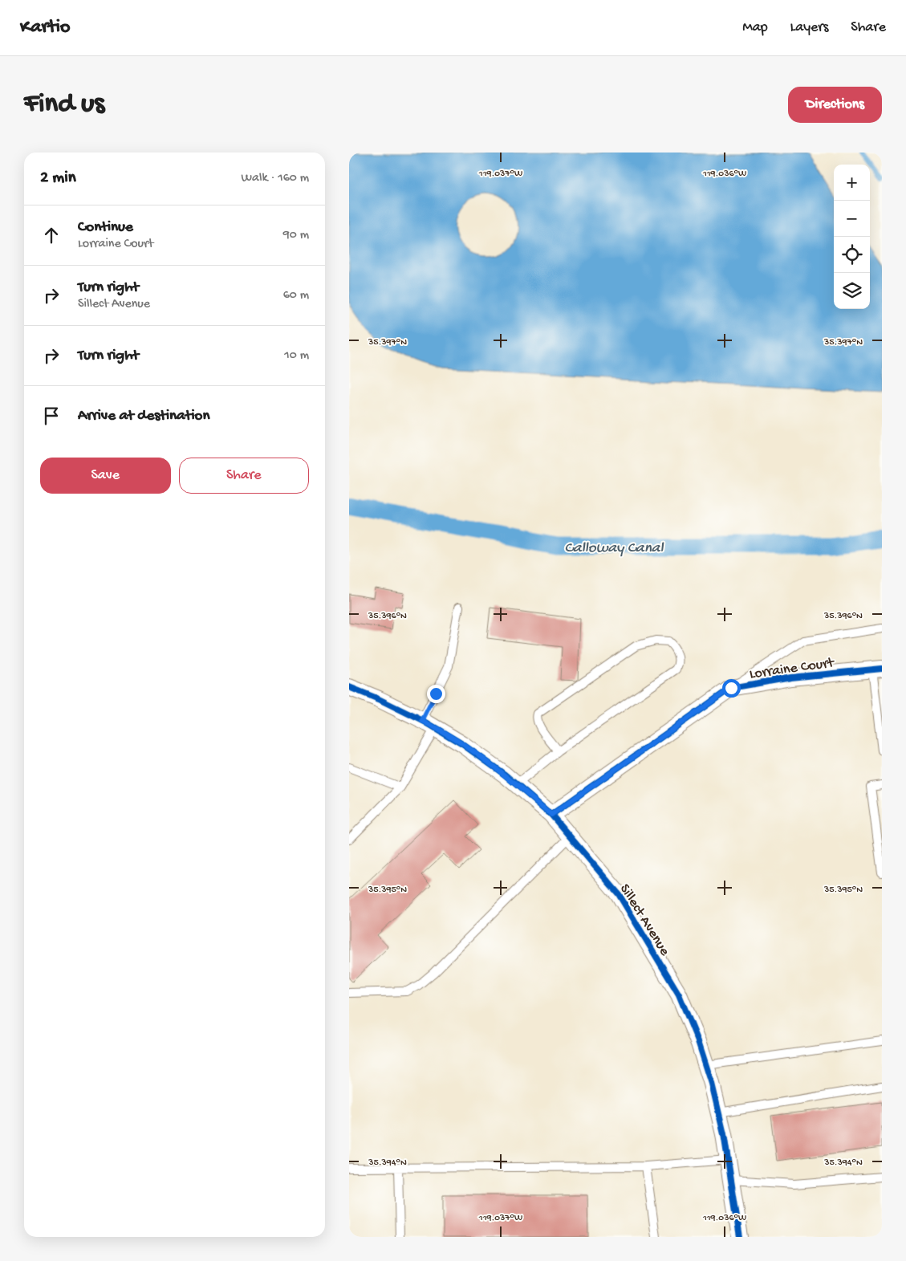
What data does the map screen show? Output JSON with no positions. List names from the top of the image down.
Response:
{
  "streets": {
    "street": ["Lorraine Court", "Sillect Avenue"]
  },
  "crossings": [
    ["Lorraine Court", "Sillect Avenue"]
  ],
  "water": ["Calloway Canal"],
  "page": {
    "header": "Kartio",
    "nav": ["Map", "Layers", "Share"],
    "buttons": [
      "Directions",
      ["Save", "Share"]
    ],
    "title": "Find us",
    "heading": ["2 min", "Walk · 160 m"],
    "map_buttons": ["+", "−"],
    "list": [
      ["Continue", "Lorraine Court", "90 m"],
      ["Turn right", "Sillect Avenue", "60 m"],
      ["Turn right", "10 m"],
      "Arrive at destination"
    ]
  },
  "coordinates": [
    "119.037°W",
    "119.036°W",
    "35.397°N",
    "35.396°N",
    "35.395°N",
    "35.394°N"
  ]
}
